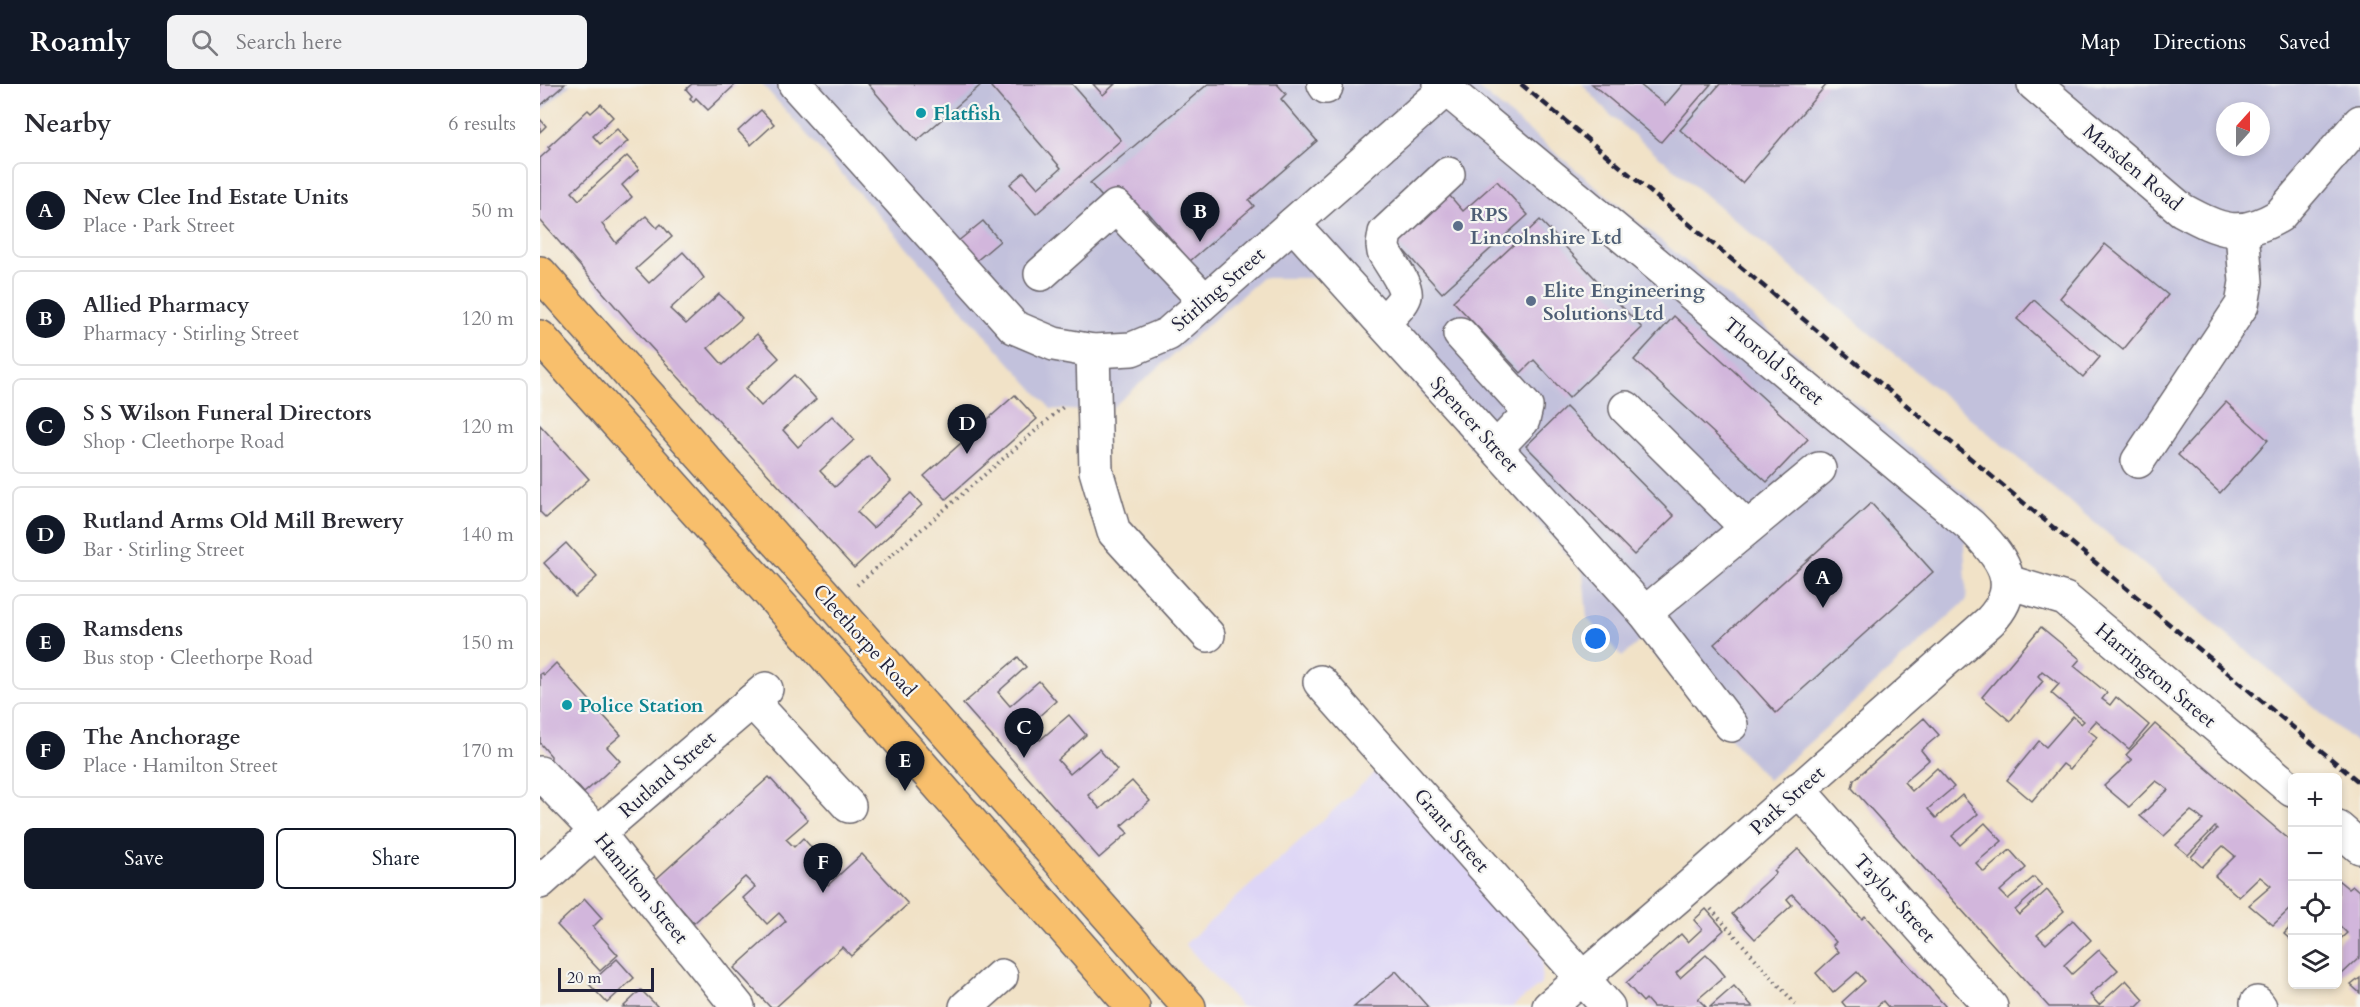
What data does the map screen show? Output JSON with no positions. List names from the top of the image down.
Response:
{
  "streets": {
    "main road": ["Cleethorpe Road"],
    "street": [
      "Marsden Road",
      "Stirling Street",
      "Thorold Street",
      "Spencer Street",
      "Harrington Street",
      "Rutland Street",
      "Park Street",
      "Grant Street",
      "Hamilton Street",
      "Taylor Street"
    ]
  },
  "crossings": [
    ["Stirling Street", "Thorold Street"],
    ["Stirling Street", "Spencer Street"],
    ["Thorold Street", "Harrington Street"],
    ["Thorold Street", "Park Street"],
    ["Harrington Street", "Park Street"],
    ["Rutland Street", "Hamilton Street"],
    ["Park Street", "Grant Street"],
    ["Park Street", "Taylor Street"]
  ],
  "places": [
    "Flatfish",
    "RPS Lincolnshire Ltd",
    "Elite Engineering Solutions Ltd",
    "Police Station"
  ],
  "scale_bar": "20 m",
  "north": "top",
  "page": {
    "header": "Roamly",
    "search": "Search here",
    "nav": ["Map", "Directions", "Saved"],
    "heading": ["Nearby", "6 results"],
    "list": [
      {
        "mark": "A",
        "name": "New Clee Ind Estate Units",
        "note": "Place · Park Street",
        "value": "50 m"
      },
      {
        "mark": "B",
        "name": "Allied Pharmacy",
        "note": "Pharmacy · Stirling Street",
        "value": "120 m"
      },
      {
        "mark": "C",
        "name": "S S Wilson Funeral Directors",
        "note": "Shop · Cleethorpe Road",
        "value": "120 m"
      },
      {
        "mark": "D",
        "name": "Rutland Arms Old Mill Brewery",
        "note": "Bar · Stirling Street",
        "value": "140 m"
      },
      {
        "mark": "E",
        "name": "Ramsdens",
        "note": "Bus stop · Cleethorpe Road",
        "value": "150 m"
      },
      {
        "mark": "F",
        "name": "The Anchorage",
        "note": "Place · Hamilton Street",
        "value": "170 m"
      }
    ],
    "pins": [
      "B",
      "D",
      "A",
      "C",
      "E",
      "F"
    ],
    "map_buttons": ["+", "−"],
    "buttons": ["Save", "Share"],
    "scale": "20 m"
  }
}
